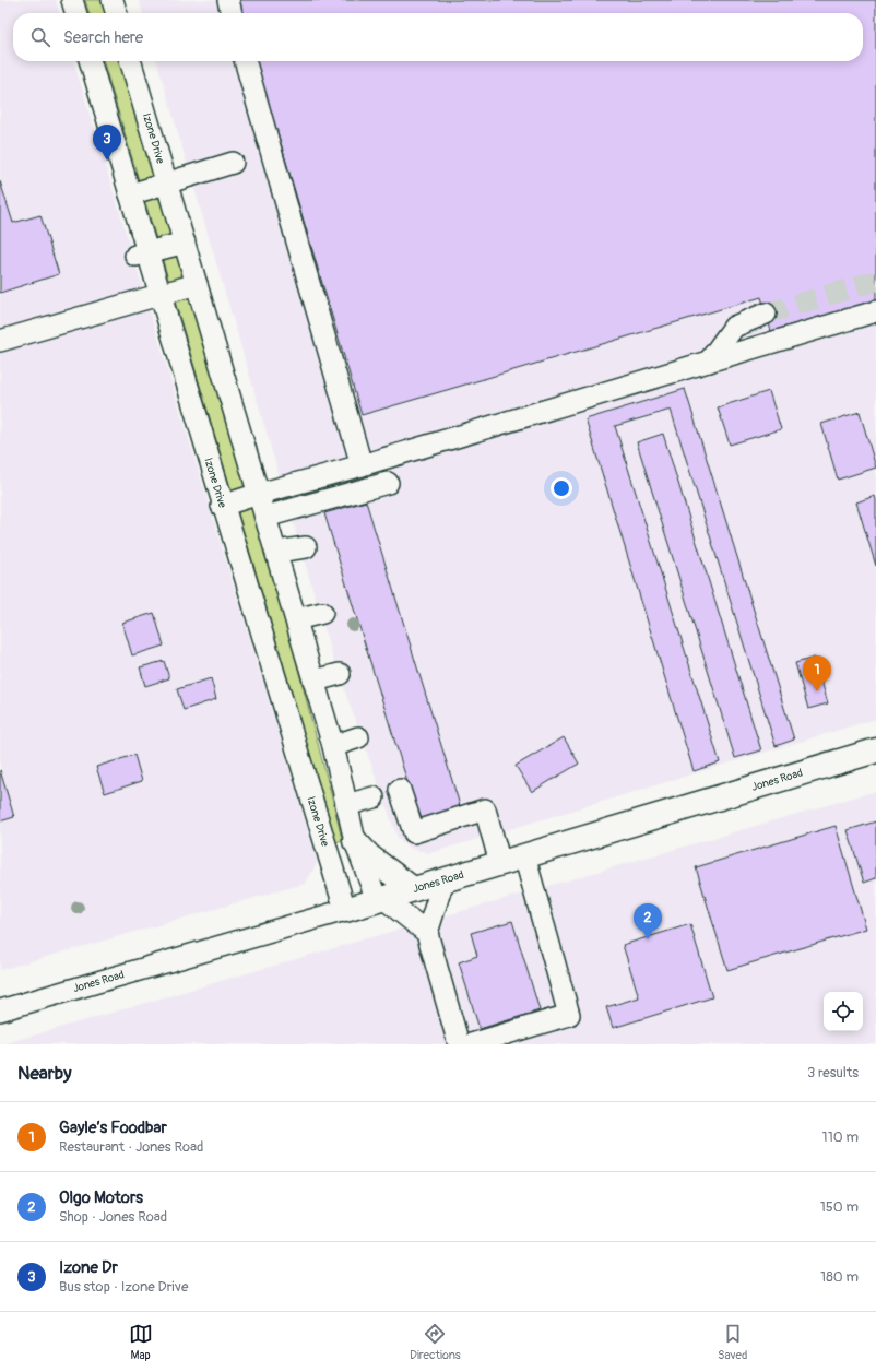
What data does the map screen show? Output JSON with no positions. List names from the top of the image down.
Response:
{
  "streets": {
    "main road": ["Jones Road"],
    "street": ["Izone Drive"]
  },
  "crossings": [
    ["Izone Drive", "Jones Road"]
  ],
  "page": {
    "search": "Search here",
    "pins": ["3", "1", "2"],
    "heading": ["Nearby", "3 results"],
    "list": [
      {
        "mark": "1",
        "name": "Gayle’s Foodbar",
        "note": "Restaurant · Jones Road",
        "value": "110 m"
      },
      {
        "mark": "2",
        "name": "Olgo Motors",
        "note": "Shop · Jones Road",
        "value": "150 m"
      },
      {
        "mark": "3",
        "name": "Izone Dr",
        "note": "Bus stop · Izone Drive",
        "value": "180 m"
      }
    ],
    "nav": ["Map", "Directions", "Saved"]
  }
}
